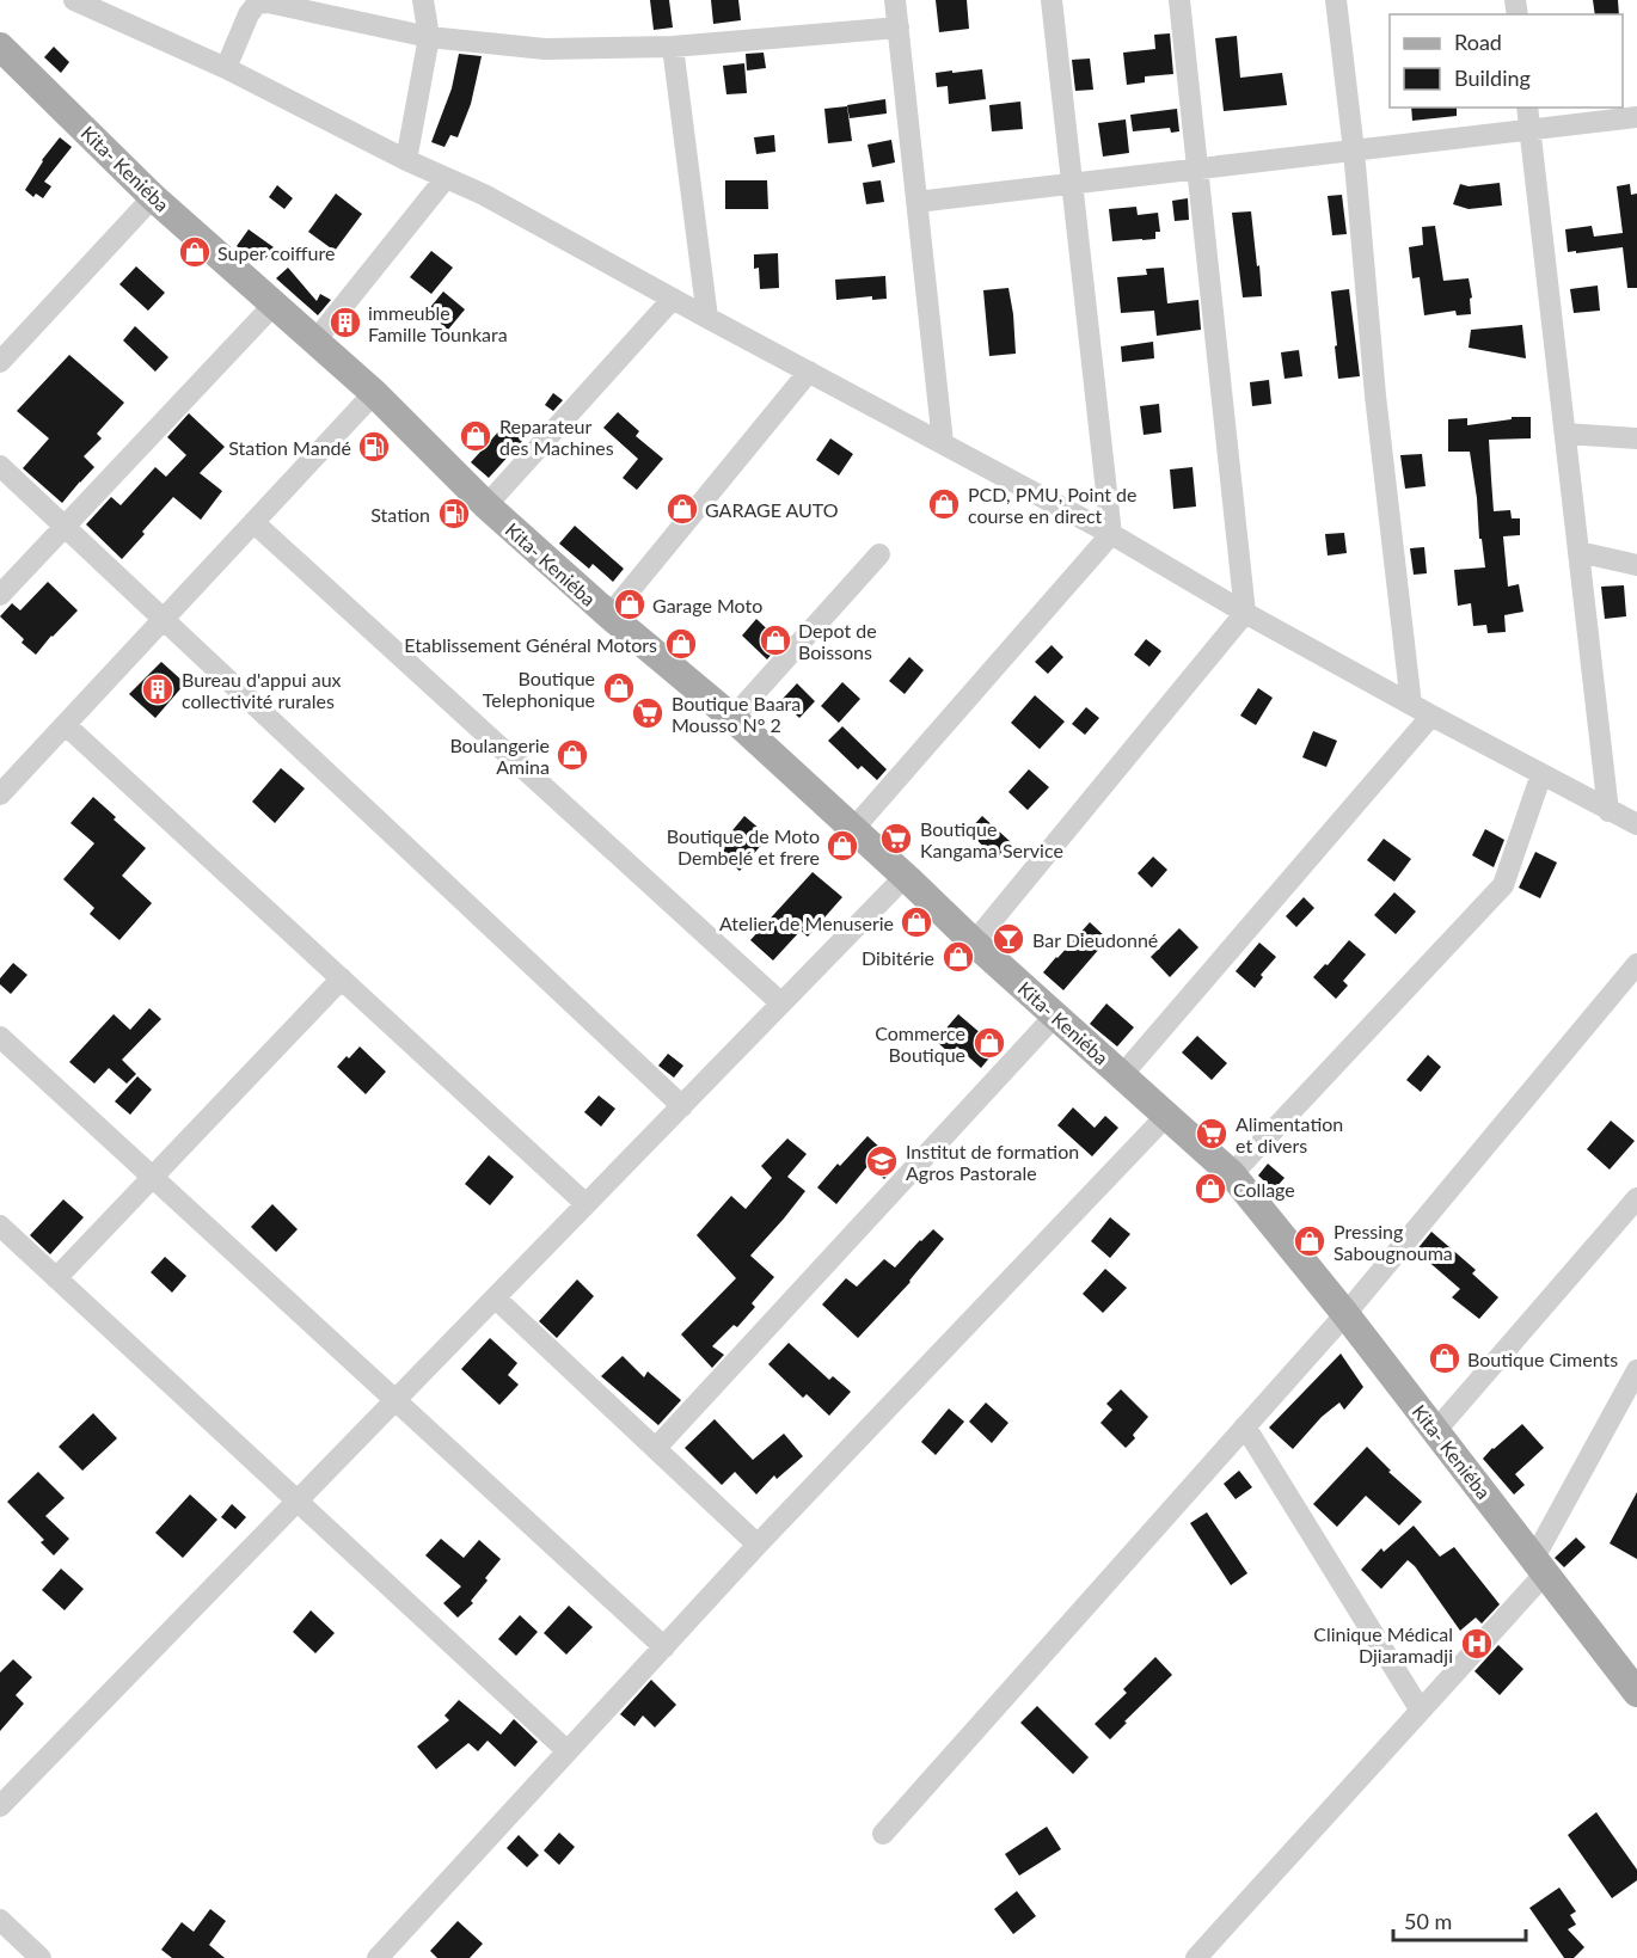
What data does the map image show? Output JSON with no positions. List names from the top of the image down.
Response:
{
  "streets": {
    "main road": ["Kita- Keniéba"]
  },
  "places": {
    "shop": [
      "Super coiffure",
      "Reparateur des Machines",
      "PCD, PMU, Point de course en direct",
      "GARAGE AUTO",
      "Garage Moto",
      "Depot de Boissons",
      "Etablissement Général Motors",
      "Boutique Telephonique",
      "Boulangerie Amina",
      "Boutique de Moto Dembelé et frere",
      "Atelier de Menuserie",
      "Dibitérie",
      "Commerce Boutique",
      "Collage",
      "Pressing Sabougnouma",
      "Boutique Ciments"
    ],
    "building": ["immeuble Famille Tounkara", "Bureau d'appui aux collectivité rurales"],
    "fuel station": ["Station Mandé", "Station"],
    "supermarket": ["Boutique Baara Mousso N° 2", "Boutique Kangama Service", "Alimentation et divers"],
    "bar": ["Bar Dieudonné"],
    "school or university": ["Institut de formation Agros Pastorale"],
    "hospital": ["Clinique Médical Djiaramadji"]
  },
  "legend": ["Road", "Building"],
  "scale_bar": "50 m"
}
